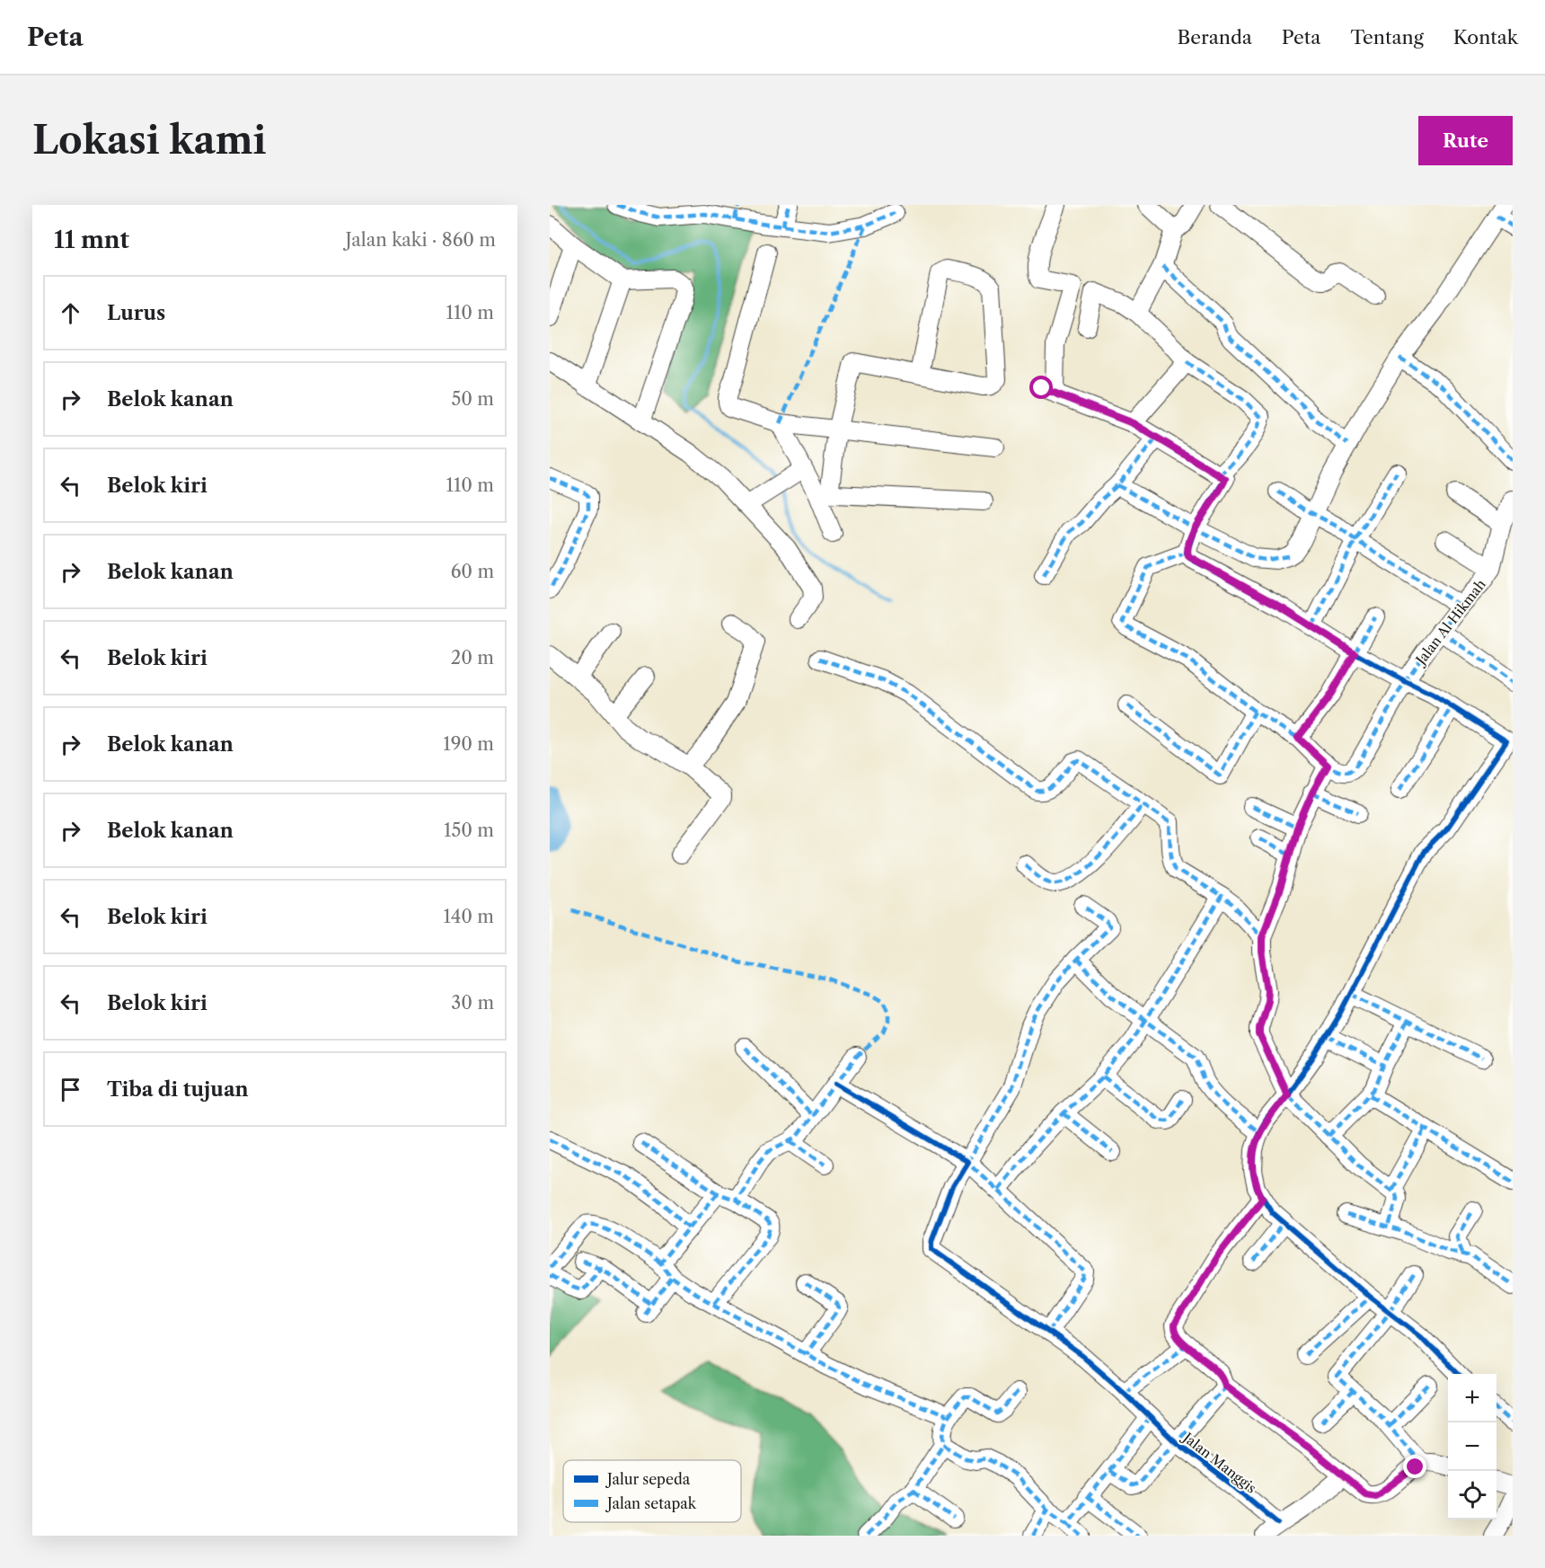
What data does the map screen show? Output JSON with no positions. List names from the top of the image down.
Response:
{
  "streets": {
    "street": ["Jalan Al Hikmah", "Jalan Manggis"]
  },
  "legend": ["Jalur sepeda", "Jalan setapak"],
  "page": {
    "header": "Peta",
    "nav": [
      "Beranda",
      "Peta",
      "Tentang",
      "Kontak"
    ],
    "buttons": "Rute",
    "title": "Lokasi kami",
    "heading": ["11 mnt", "Jalan kaki · 860 m"],
    "list": [
      ["Lurus", "110 m"],
      ["Belok kanan", "50 m"],
      ["Belok kiri", "110 m"],
      ["Belok kanan", "60 m"],
      ["Belok kiri", "20 m"],
      ["Belok kanan", "190 m"],
      ["Belok kanan", "150 m"],
      ["Belok kiri", "140 m"],
      ["Belok kiri", "30 m"],
      "Tiba di tujuan"
    ],
    "map_buttons": ["+", "−"]
  }
}
